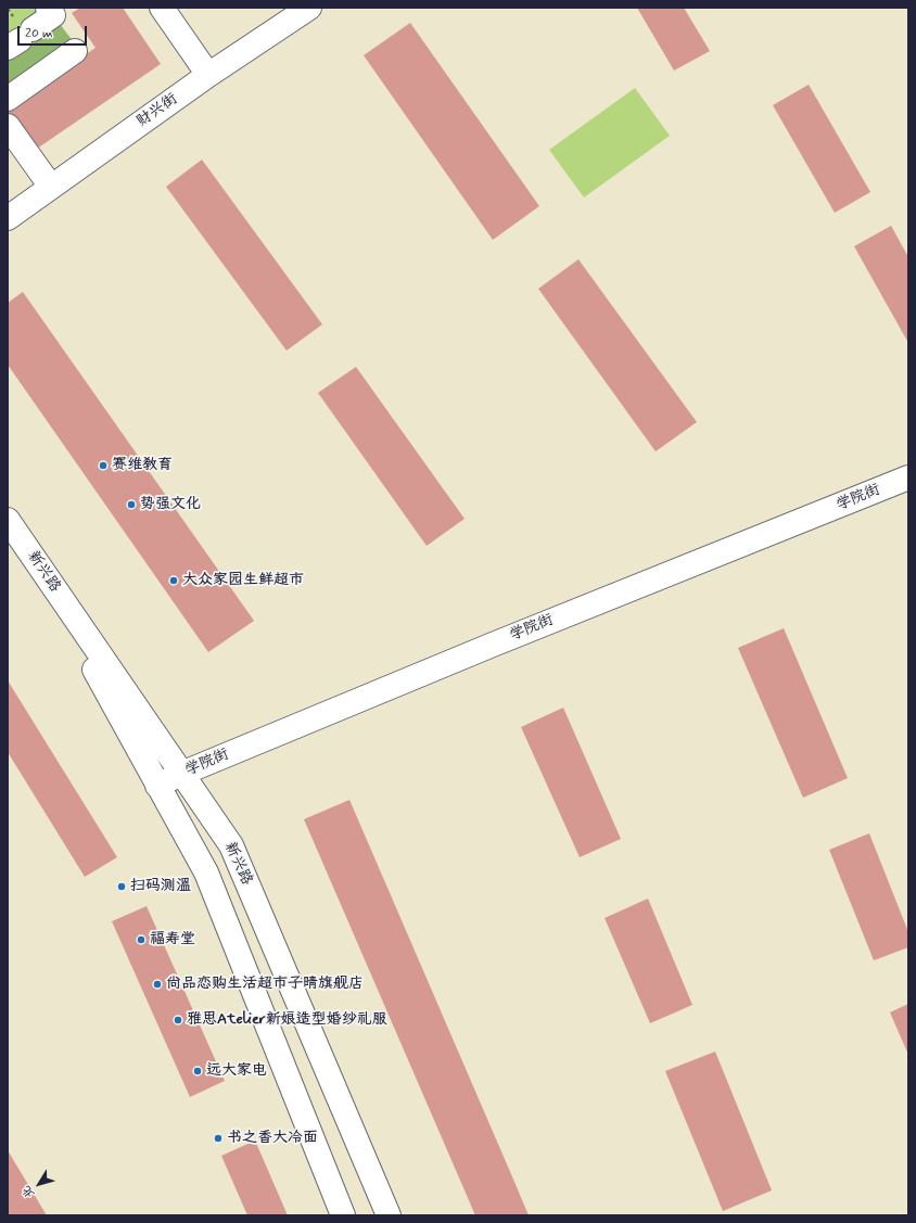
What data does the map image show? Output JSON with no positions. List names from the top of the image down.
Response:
{
  "streets": {
    "street": ["财兴街", "学院街", "新兴路"]
  },
  "crossings": [
    ["学院街", "新兴路"]
  ],
  "places": [
    "赛维教育",
    "势强文化",
    "大众家园生鲜超市",
    "扫码测温",
    "福寿堂",
    "尚品恋购生活超市子晴旗舰店",
    "雅思Atelier新娘造型婚纱礼服",
    "远大家电",
    "书之香大冷面"
  ],
  "scale_bar": "20 m",
  "north": "bottom left"
}
